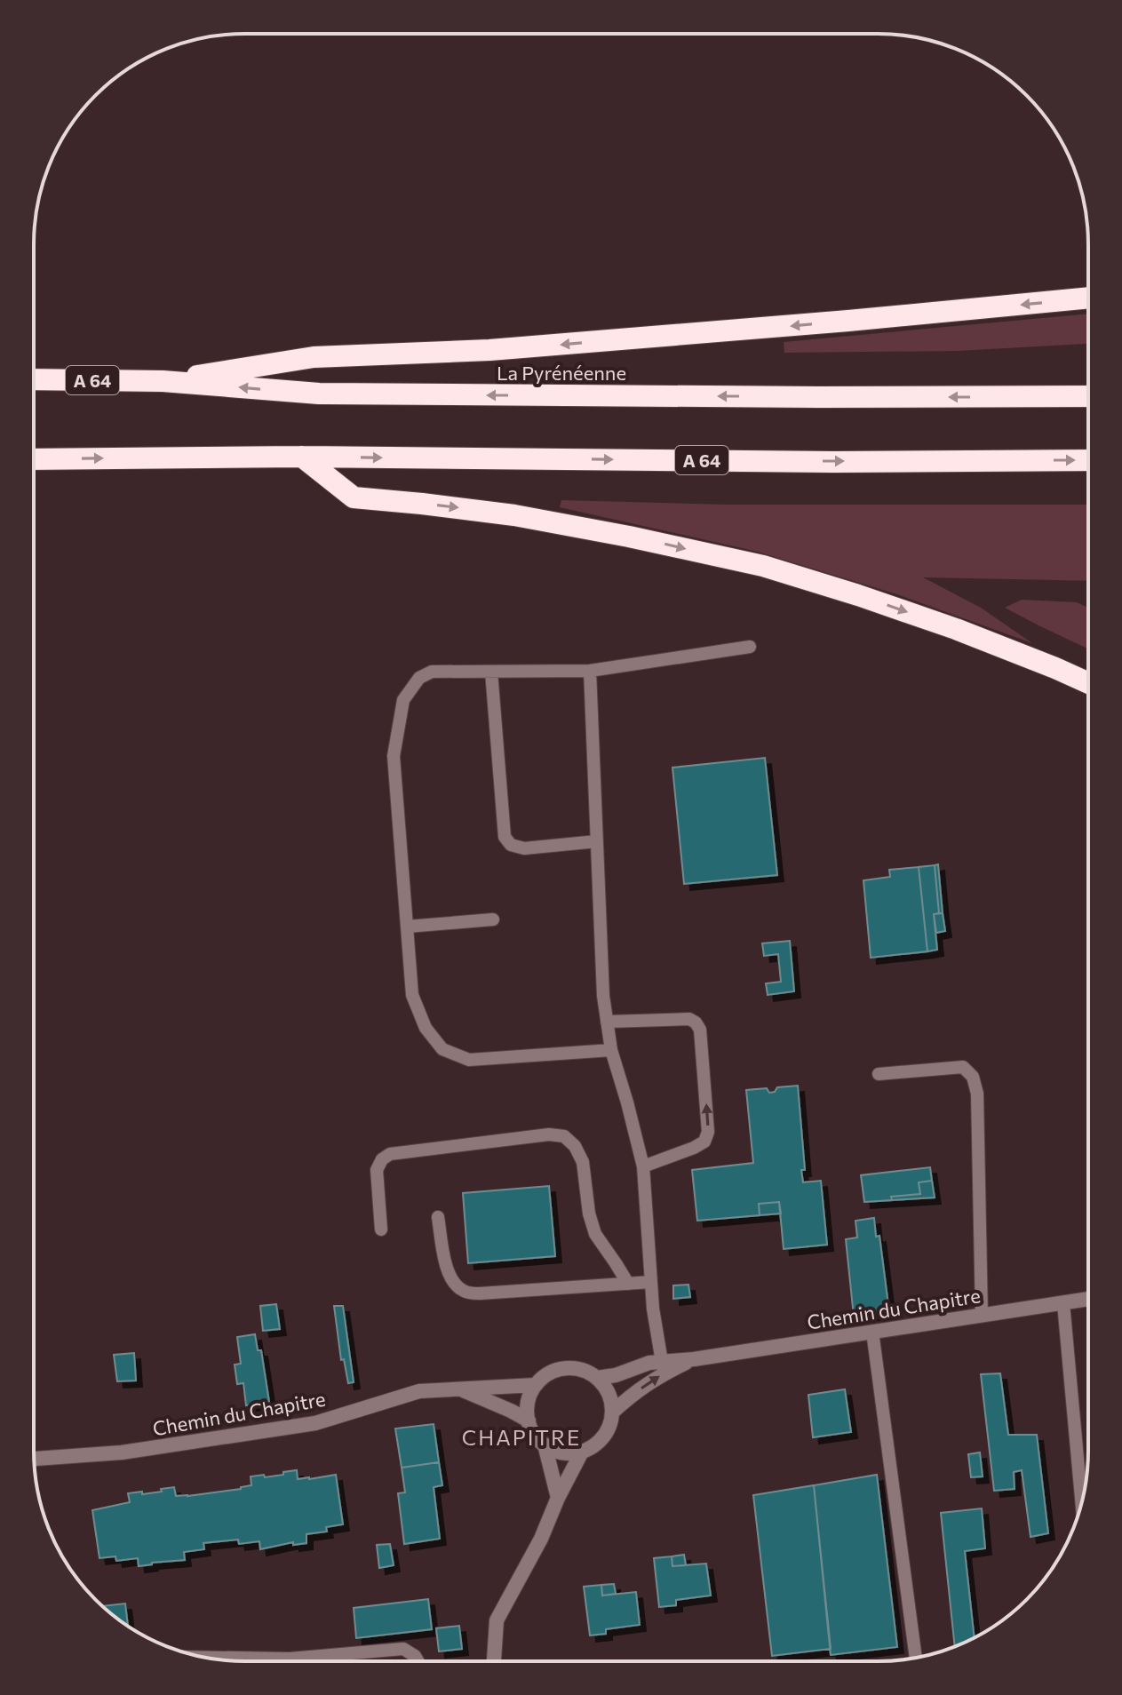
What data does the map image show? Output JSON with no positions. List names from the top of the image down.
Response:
{
  "streets": {
    "highway": ["La Pyrénéenne", "A 64"],
    "street": ["Chemin du Chapitre"]
  },
  "districts": ["CHAPITRE"]
}
